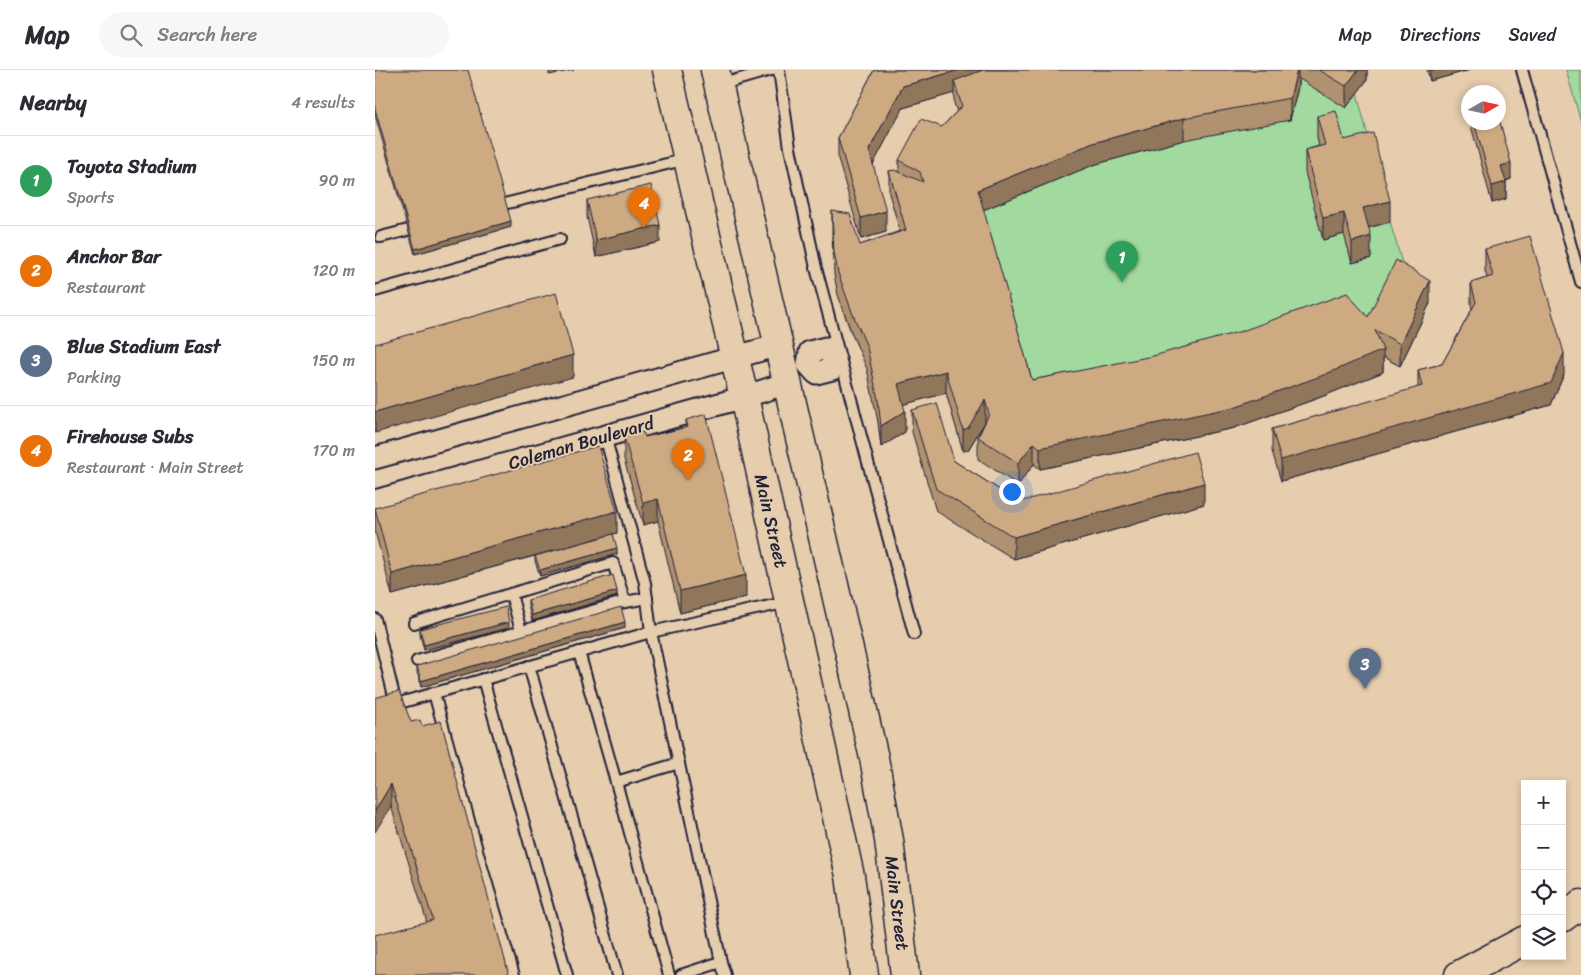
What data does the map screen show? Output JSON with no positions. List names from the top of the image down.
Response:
{
  "streets": {
    "main road": ["Main Street"],
    "street": ["Coleman Boulevard"]
  },
  "crossings": [
    ["Coleman Boulevard", "Main Street"]
  ],
  "north": "right",
  "page": {
    "header": "Map",
    "search": "Search here",
    "nav": ["Map", "Directions", "Saved"],
    "heading": ["Nearby", "4 results"],
    "list": [
      {
        "mark": "1",
        "name": "Toyota Stadium",
        "note": "Sports",
        "value": "90 m"
      },
      {
        "mark": "2",
        "name": "Anchor Bar",
        "note": "Restaurant",
        "value": "120 m"
      },
      {
        "mark": "3",
        "name": "Blue Stadium East",
        "note": "Parking",
        "value": "150 m"
      },
      {
        "mark": "4",
        "name": "Firehouse Subs",
        "note": "Restaurant · Main Street",
        "value": "170 m"
      }
    ],
    "pins": [
      "4",
      "1",
      "2",
      "3"
    ],
    "map_buttons": ["+", "−"]
  }
}
